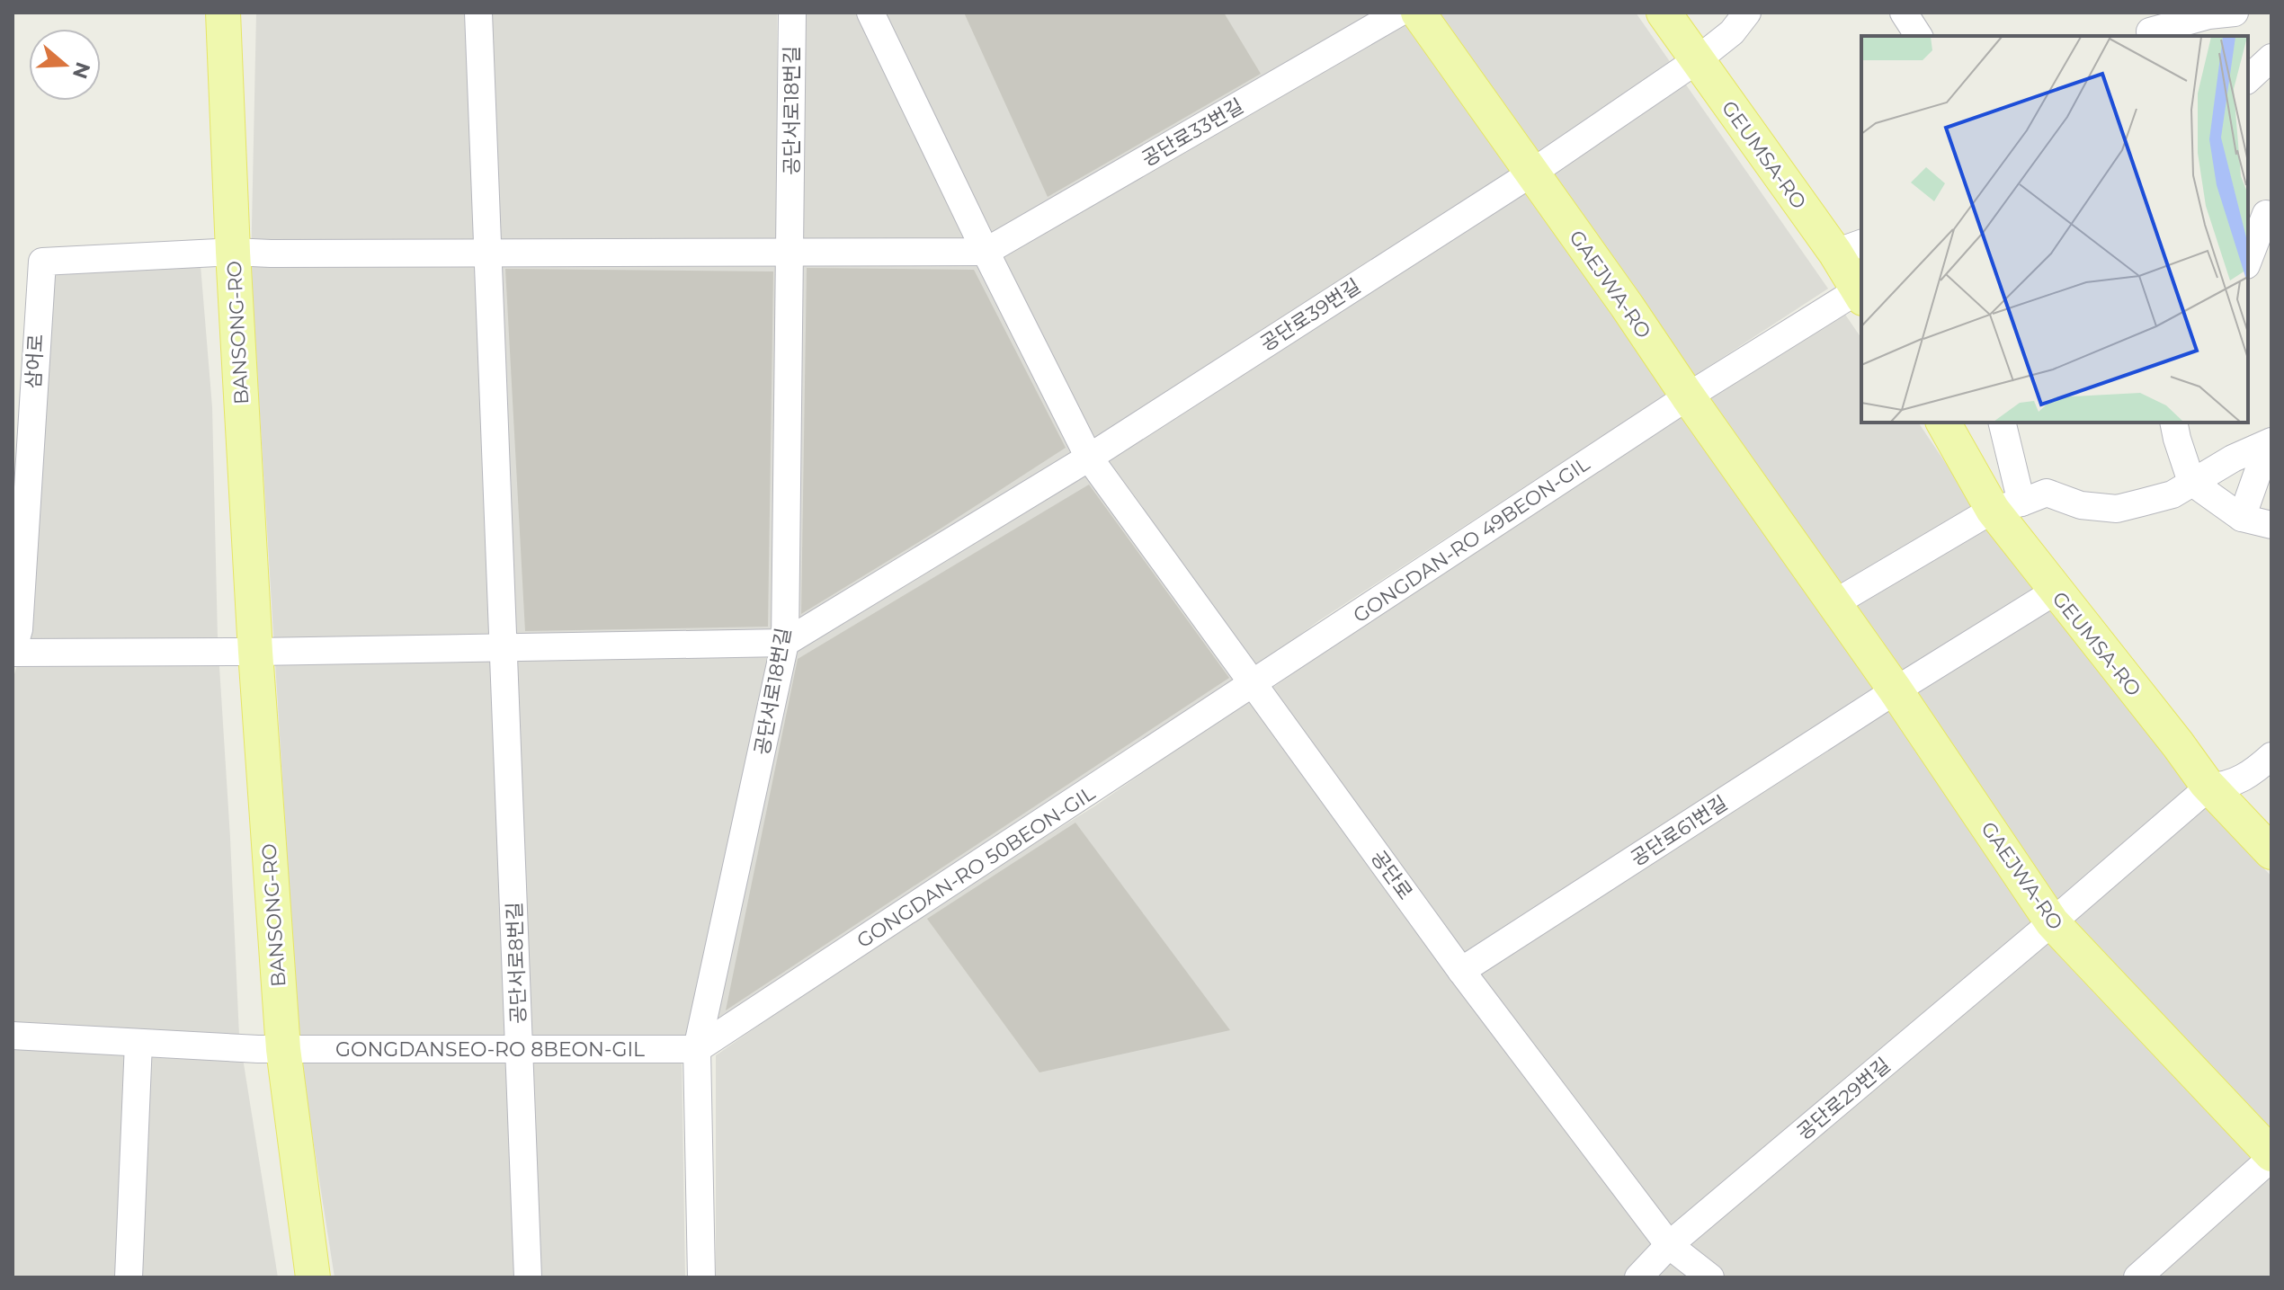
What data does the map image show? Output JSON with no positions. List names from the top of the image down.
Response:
{
  "streets": {
    "main road": ["GEUMSA-RO", "GAEJWA-RO", "BANSONG-RO"],
    "street": [
      "공단서로18번길",
      "공단로33번길",
      "공단로39번길",
      "삼어로",
      "GONGDAN-RO 49BEON-GIL",
      "공단로61번길",
      "GONGDAN-RO 50BEON-GIL",
      "공단로",
      "공단서로8번길",
      "GONGDANSEO-RO 8BEON-GIL",
      "공단로29번길"
    ]
  },
  "crossings": [
    ["공단서로18번길", "GONGDAN-RO 50BEON-GIL"],
    ["공단서로18번길", "GONGDANSEO-RO 8BEON-GIL"],
    ["공단로33번길", "공단로"],
    ["GEUMSA-RO", "공단로61번길"],
    ["GEUMSA-RO", "공단로29번길"],
    ["GAEJWA-RO", "공단로39번길"],
    ["GAEJWA-RO", "GONGDAN-RO 49BEON-GIL"],
    ["GAEJWA-RO", "공단로61번길"],
    ["GAEJWA-RO", "공단로29번길"],
    ["공단로39번길", "공단로"],
    ["BANSONG-RO", "삼어로"],
    ["BANSONG-RO", "GONGDANSEO-RO 8BEON-GIL"],
    ["GONGDAN-RO 49BEON-GIL", "GONGDAN-RO 50BEON-GIL"],
    ["GONGDAN-RO 49BEON-GIL", "공단로"],
    ["공단로61번길", "공단로"],
    ["GONGDAN-RO 50BEON-GIL", "공단로"],
    ["GONGDAN-RO 50BEON-GIL", "GONGDANSEO-RO 8BEON-GIL"],
    ["공단로", "공단로29번길"],
    ["공단서로8번길", "GONGDANSEO-RO 8BEON-GIL"]
  ],
  "north": "right"
}
